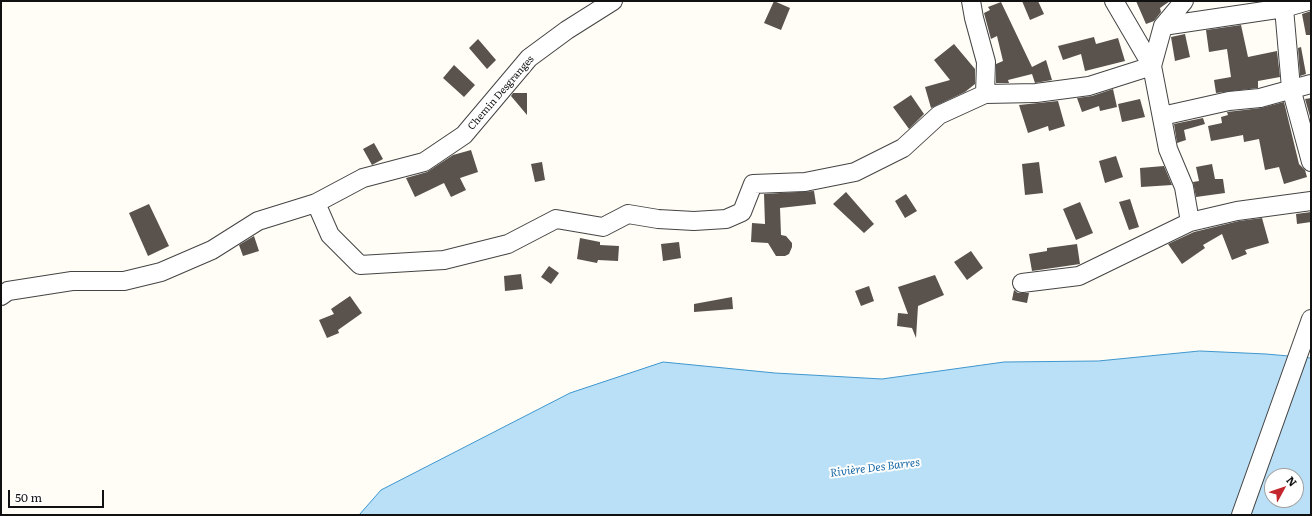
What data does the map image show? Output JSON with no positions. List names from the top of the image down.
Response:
{
  "streets": {
    "street": ["Chemin Desgranges"]
  },
  "water": ["Rivière Des Barres"],
  "scale_bar": "50 m",
  "north": "top right"
}
